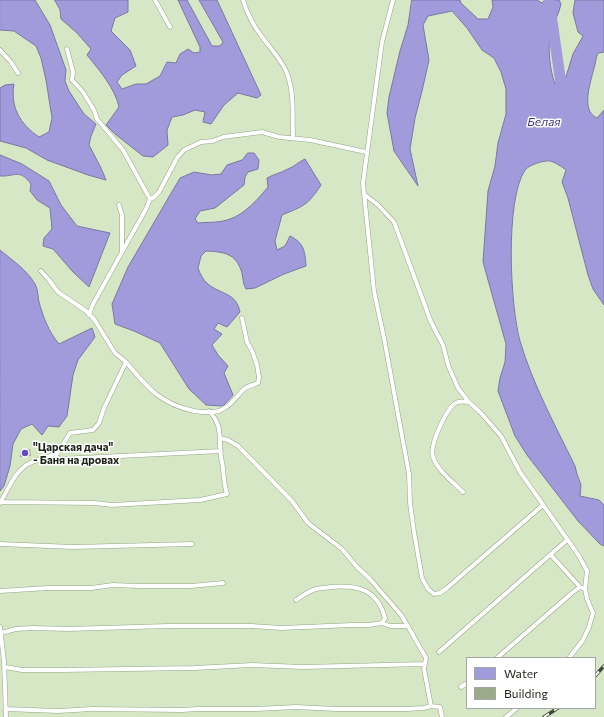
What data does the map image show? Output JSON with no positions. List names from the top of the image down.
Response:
{
  "water": ["Белая"],
  "places": ["\"Царская дача\" - Баня на дровах"],
  "legend": ["Water", "Building"]
}
